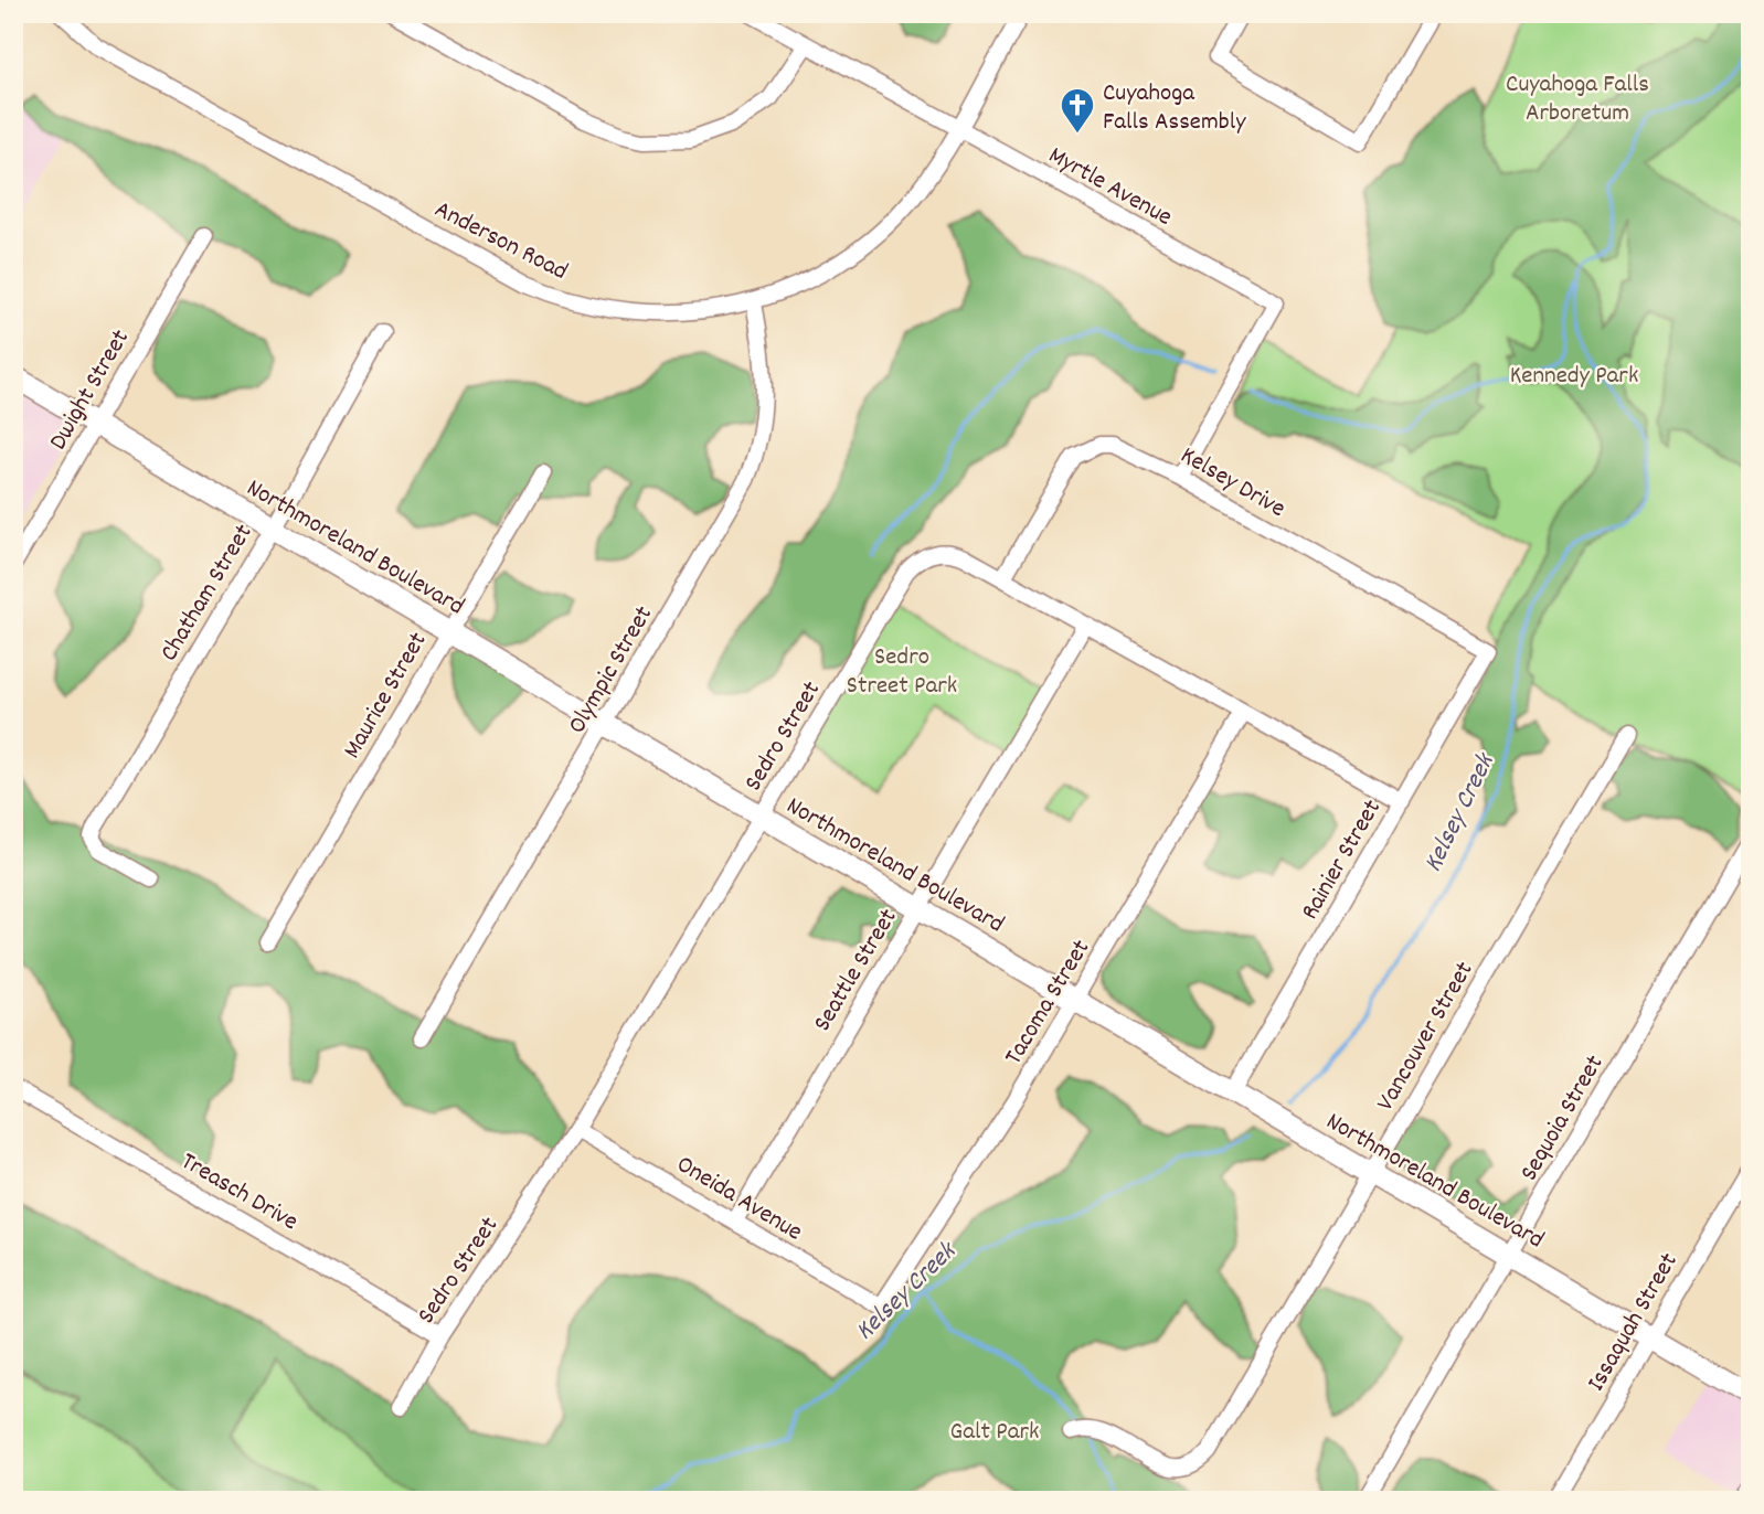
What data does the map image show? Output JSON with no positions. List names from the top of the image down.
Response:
{
  "streets": {
    "street": [
      "Myrtle Avenue",
      "Anderson Road",
      "Dwight Street",
      "Kelsey Drive",
      "Northmoreland Boulevard",
      "Chatham Street",
      "Olympic Street",
      "Maurice Street",
      "Sedro Street",
      "Rainier Street",
      "Seattle Street",
      "Tacoma Street",
      "Vancouver Street",
      "Sequoia Street",
      "Treasch Drive",
      "Oneida Avenue",
      "Issaquah Street"
    ]
  },
  "crossings": [
    ["Myrtle Avenue", "Anderson Road"],
    ["Myrtle Avenue", "Kelsey Drive"],
    ["Anderson Road", "Olympic Street"],
    ["Dwight Street", "Northmoreland Boulevard"],
    ["Kelsey Drive", "Sedro Street"],
    ["Kelsey Drive", "Rainier Street"],
    ["Northmoreland Boulevard", "Chatham Street"],
    ["Northmoreland Boulevard", "Olympic Street"],
    ["Northmoreland Boulevard", "Maurice Street"],
    ["Northmoreland Boulevard", "Sedro Street"],
    ["Northmoreland Boulevard", "Rainier Street"],
    ["Northmoreland Boulevard", "Seattle Street"],
    ["Northmoreland Boulevard", "Tacoma Street"],
    ["Northmoreland Boulevard", "Vancouver Street"],
    ["Northmoreland Boulevard", "Sequoia Street"],
    ["Northmoreland Boulevard", "Issaquah Street"],
    ["Sedro Street", "Rainier Street"],
    ["Sedro Street", "Seattle Street"],
    ["Sedro Street", "Tacoma Street"],
    ["Sedro Street", "Treasch Drive"],
    ["Sedro Street", "Oneida Avenue"],
    ["Seattle Street", "Oneida Avenue"],
    ["Tacoma Street", "Oneida Avenue"]
  ],
  "water": ["Kelsey Creek"],
  "parks": [
    "Cuyahoga Falls Arboretum",
    "Kennedy Park",
    "Sedro Street Park",
    "Galt Park"
  ],
  "places": {
    "church": ["Cuyahoga Falls Assembly"]
  }
}
